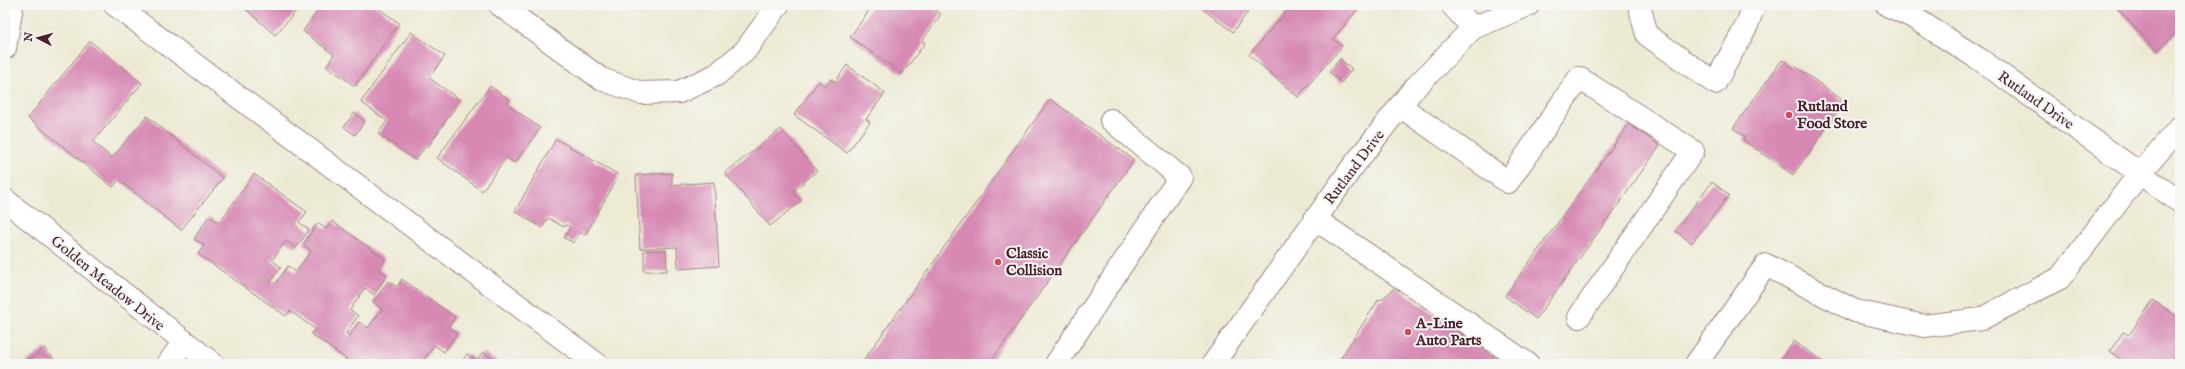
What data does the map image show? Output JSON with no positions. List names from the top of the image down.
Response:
{
  "streets": {
    "street": ["Rutland Drive", "Golden Meadow Drive"]
  },
  "places": ["Rutland Food Store", "Classic Collision", "A-Line Auto Parts"],
  "north": "left"
}
